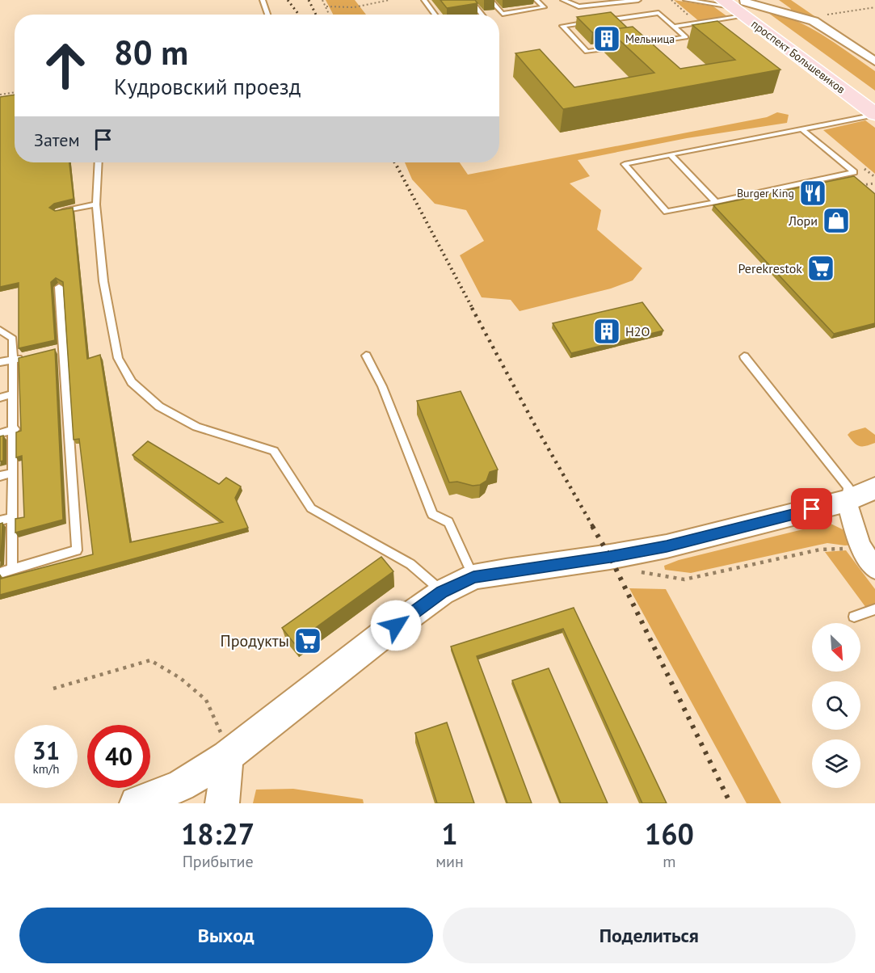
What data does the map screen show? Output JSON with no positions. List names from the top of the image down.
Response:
{
  "streets": {
    "main road": ["проспект Большевиков"]
  },
  "places": {
    "building": ["Мельница", "H2O"],
    "restaurant": ["Burger King"],
    "shop": ["Лори"],
    "supermarket": ["Perekrestok", "Продукты"]
  },
  "north": "bottom right",
  "page": {
    "turn": ["80 m", "Кудровский проезд"],
    "then": "Затем",
    "speed": "31 km/h",
    "limit": "40",
    "eta": [
      "18:27",
      "Прибытие",
      "1",
      "мин",
      "160",
      "m"
    ],
    "buttons": ["Выход", "Поделиться"]
  }
}
